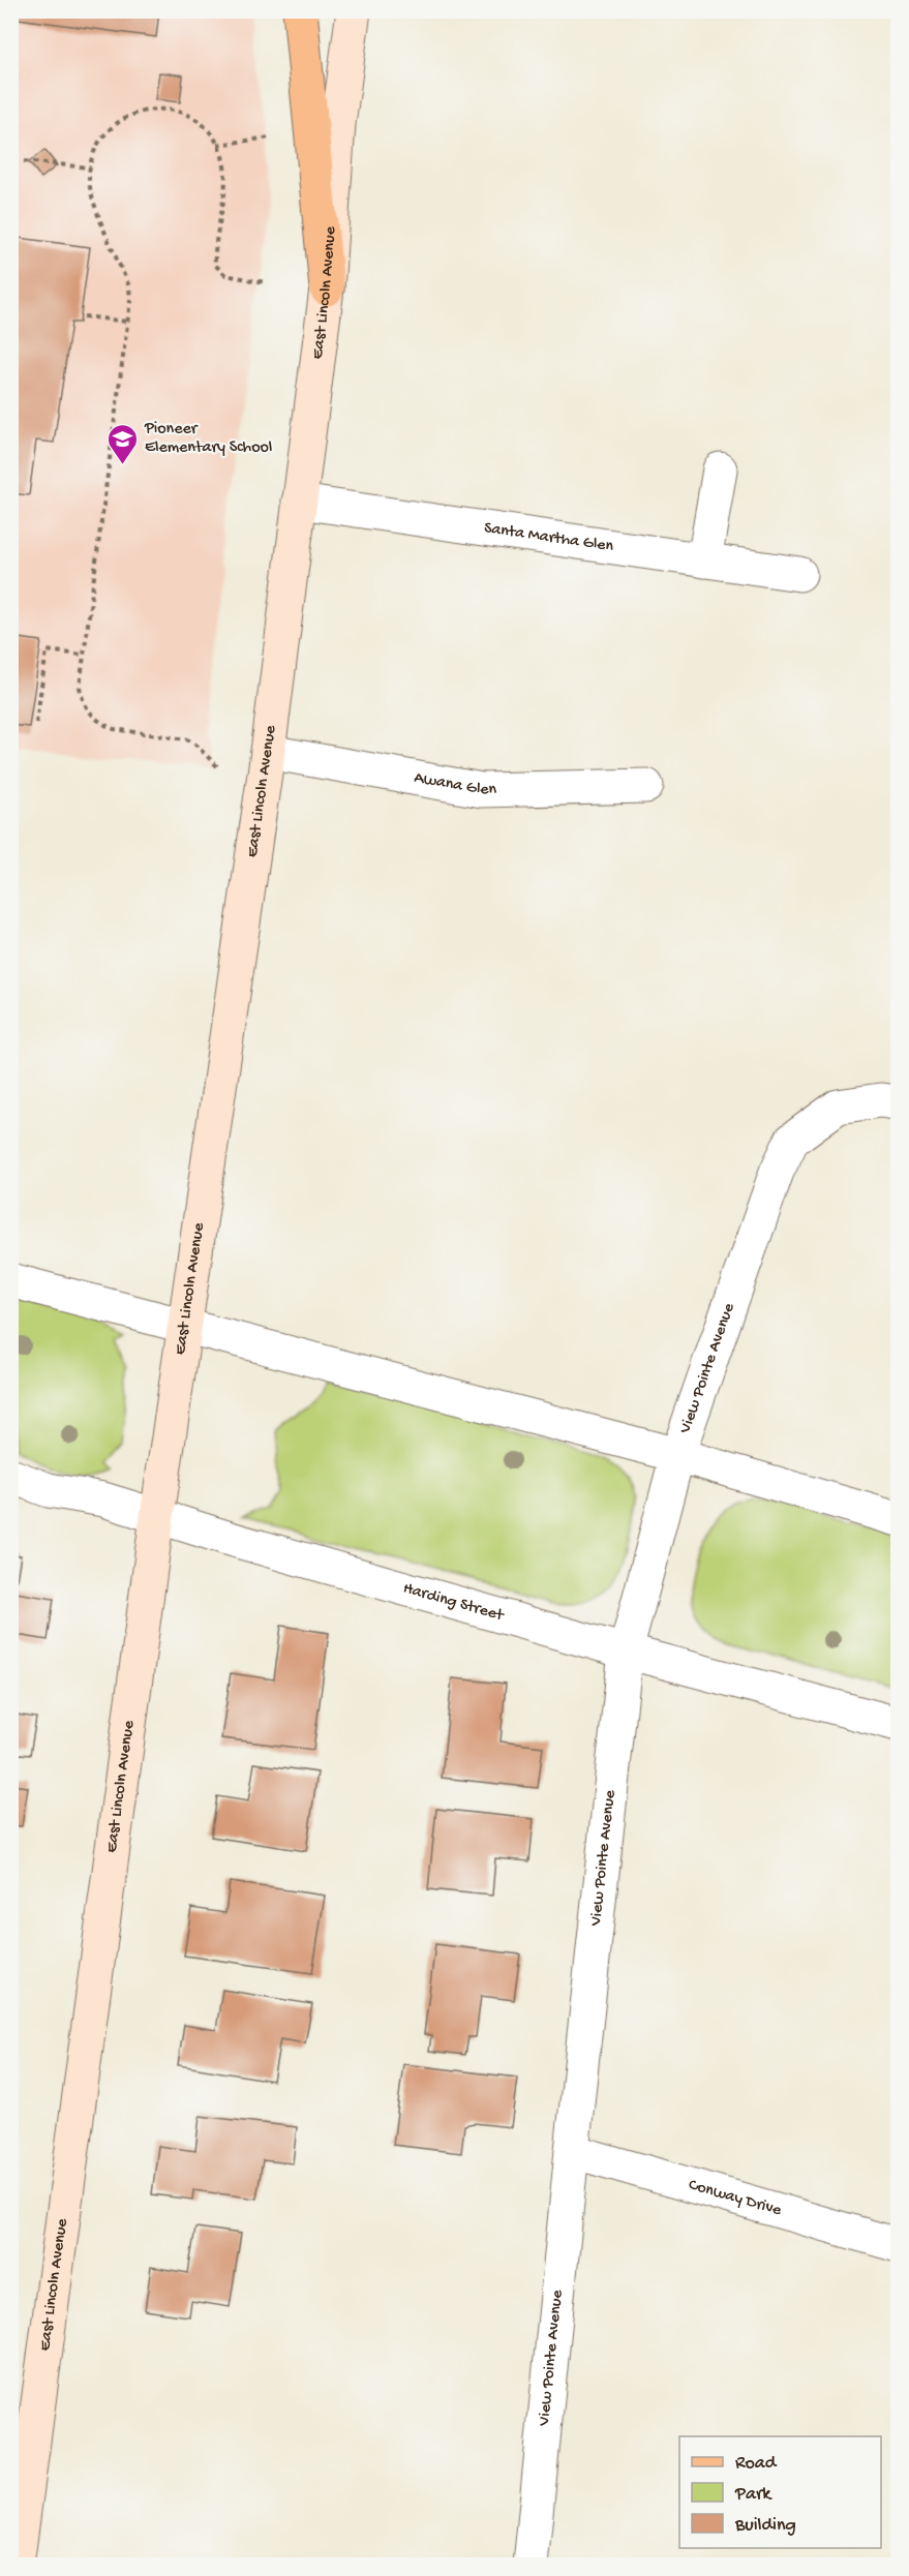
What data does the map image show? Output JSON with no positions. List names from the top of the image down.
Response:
{
  "streets": {
    "main road": ["East Lincoln Avenue"],
    "street": [
      "Santa Martha Glen",
      "Awana Glen",
      "View Pointe Avenue",
      "Harding Street",
      "Conway Drive"
    ]
  },
  "crossings": [
    ["East Lincoln Avenue", "Santa Martha Glen"],
    ["East Lincoln Avenue", "Awana Glen"],
    ["East Lincoln Avenue", "Harding Street"],
    ["View Pointe Avenue", "Harding Street"],
    ["View Pointe Avenue", "Conway Drive"]
  ],
  "places": {
    "school or university": ["Pioneer Elementary School"]
  },
  "legend": ["Road", "Park", "Building"]
}
